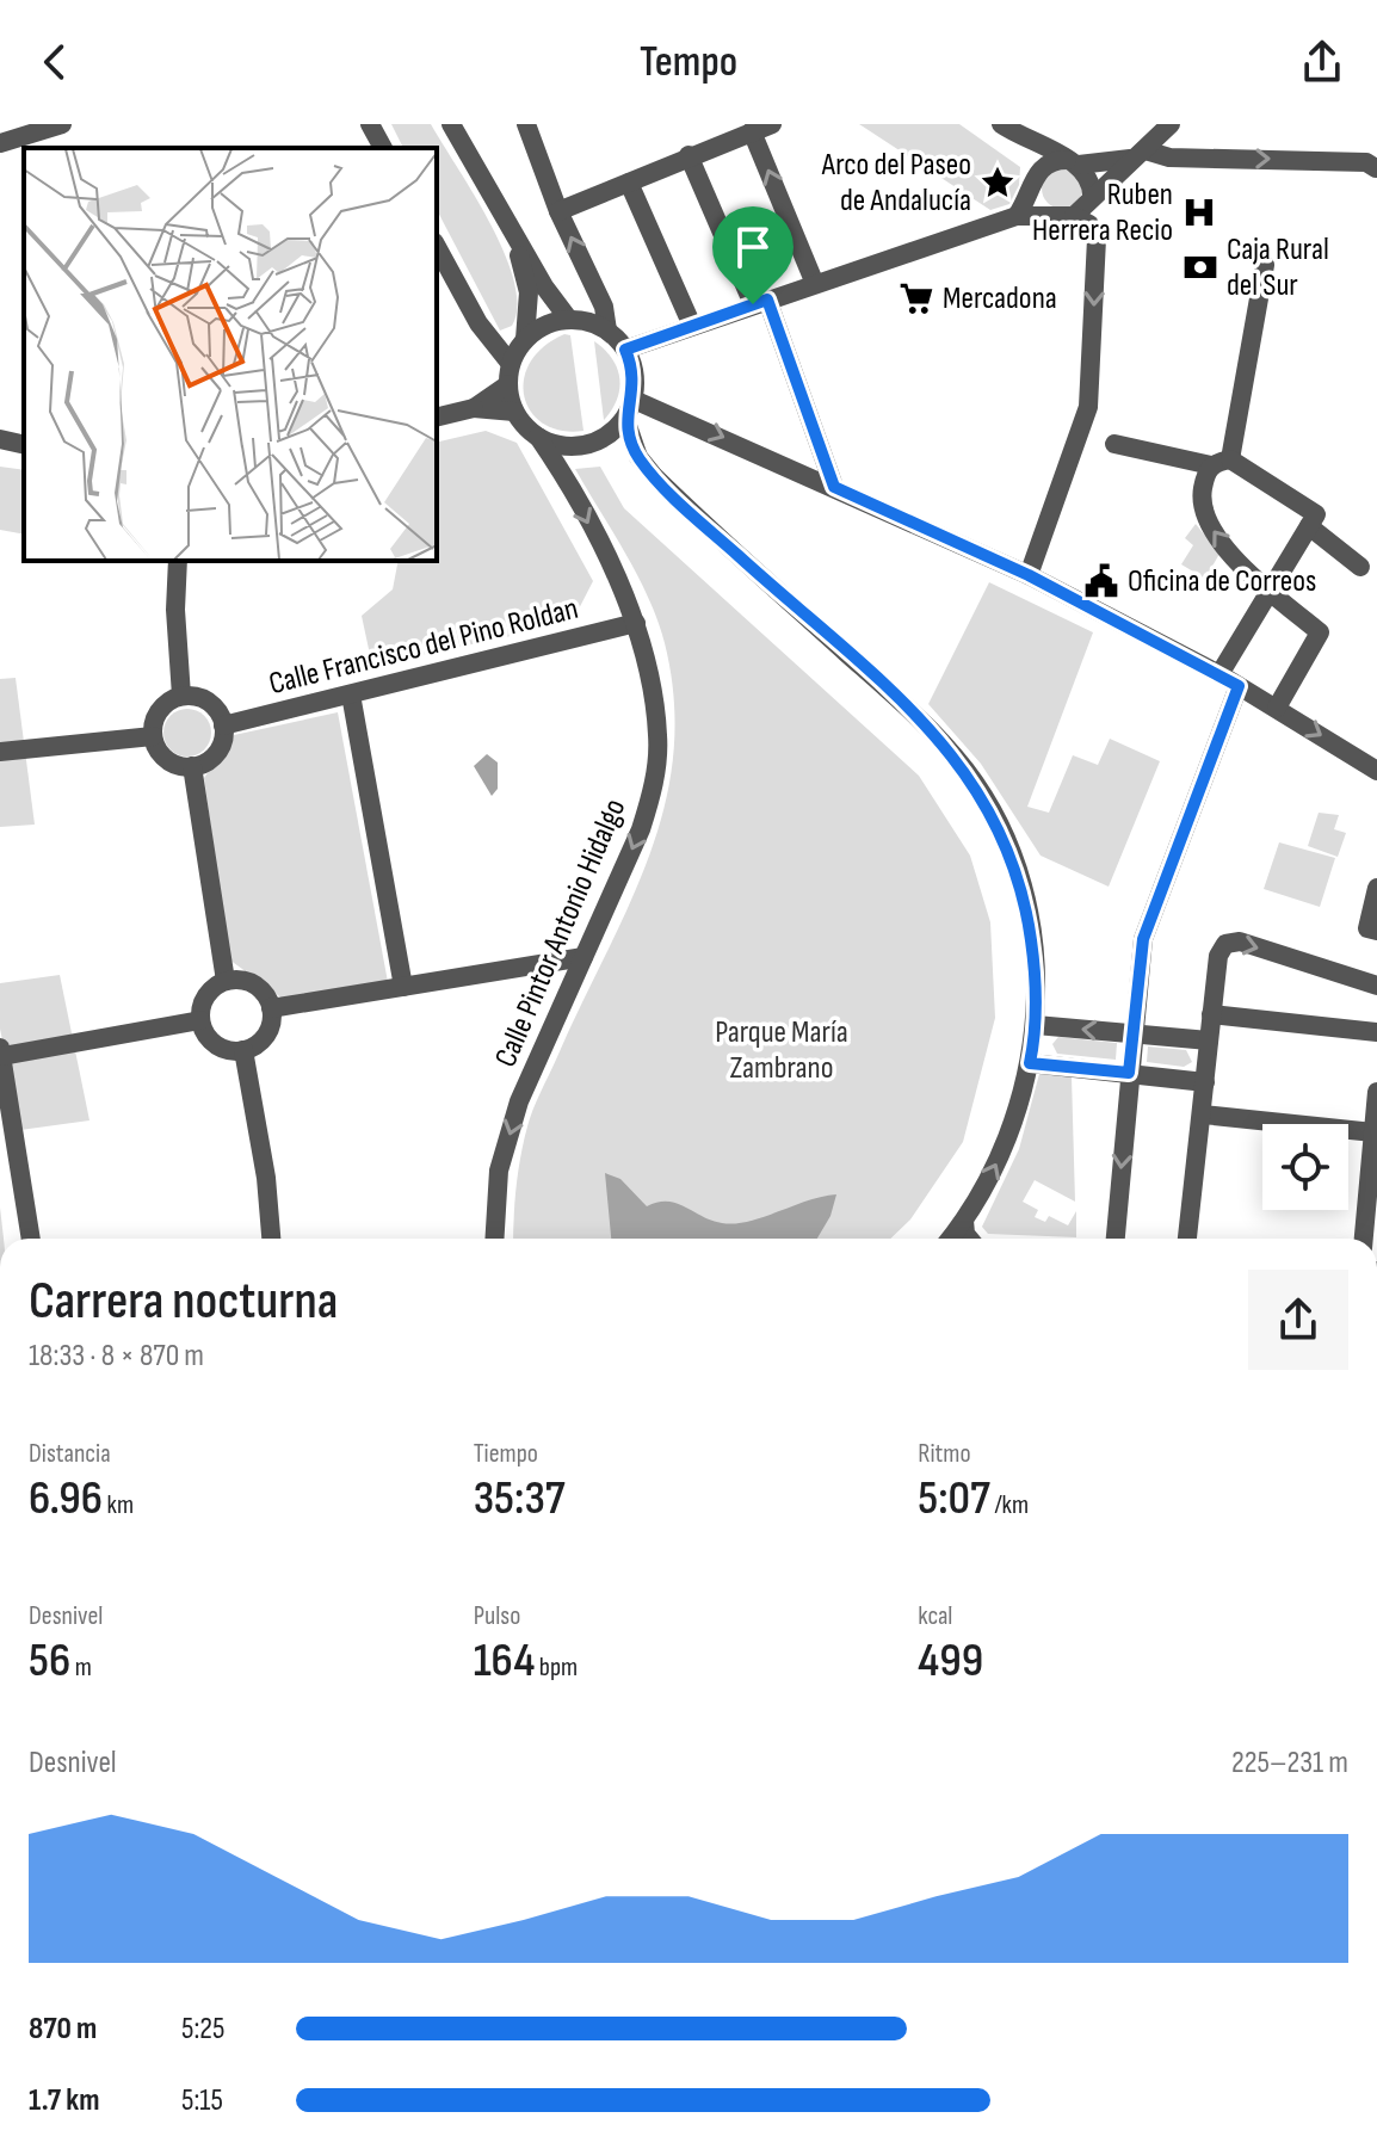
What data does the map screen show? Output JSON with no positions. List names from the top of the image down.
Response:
{
  "streets": {
    "street": ["Calle Francisco del Pino Roldan", "Calle Pintor Antonio Hidalgo"]
  },
  "crossings": [
    ["Calle Francisco del Pino Roldan", "Calle Pintor Antonio Hidalgo"]
  ],
  "one_way": ["Calle Pintor Antonio Hidalgo"],
  "parks": ["Parque María Zambrano"],
  "places": {
    "place": ["Arco del Paseo de Andalucía"],
    "hospital": ["Ruben Herrera Recio"],
    "bank": ["Caja Rural del Sur"],
    "supermarket": ["Mercadona"],
    "public building": ["Oficina de Correos"]
  },
  "page": {
    "header": "Tempo",
    "heading": ["Carrera nocturna", "18:33 · 8 × 870 m"],
    "stats": [
      ["Distancia", "6.96 km"],
      ["Tiempo", "35:37"],
      ["Ritmo", "5:07 /km"],
      ["Desnivel", "56 m"],
      ["Pulso", "164 bpm"],
      ["kcal", "499"]
    ],
    "chart": ["Desnivel", "225–231 m"],
    "list": [
      {
        "name": "870 m",
        "note": "5:25"
      },
      {
        "name": "1.7 km",
        "note": "5:15"
      }
    ]
  }
}
